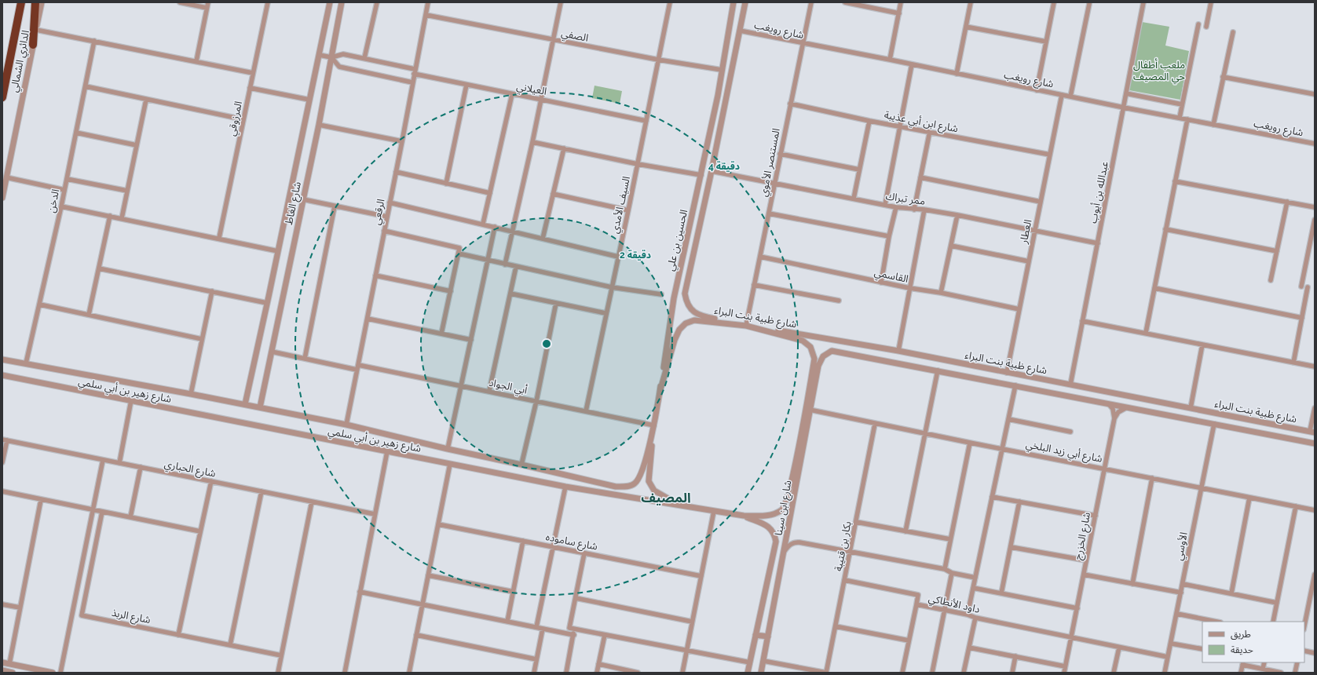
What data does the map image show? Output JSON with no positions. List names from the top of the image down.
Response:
{
  "streets": {
    "highway": ["الدائري الشمالي"],
    "street": [
      "شارع رويغب",
      "الصفي",
      "العيلاني",
      "المرزوقي",
      "شارع ابن أبي عذيبة",
      "المستنصر الأموي",
      "عبدالله بن أيوب",
      "ممر تبراك",
      "الدخن",
      "شارع الغاط",
      "السيف الأمدي",
      "الرقعي",
      "العطار",
      "الحسين بن علي",
      "القاسمي",
      "شارع ظبية بنت البراء",
      "أبي الجواد",
      "شارع زهير بن أبي سلمي",
      "شارع أبي زيد البلخي",
      "شارع الحباري",
      "شارع ابن سينا",
      "شارع الخزرج",
      "شارع ساموده",
      "بكار بن قتيبة",
      "الأوسي",
      "داود الأنطاكي",
      "شارع الربذ"
    ]
  },
  "crossings": [
    ["شارع رويغب", "المستنصر الأموي"],
    ["شارع رويغب", "عبدالله بن أيوب"],
    ["شارع رويغب", "العطار"],
    ["شارع رويغب", "الحسين بن علي"],
    ["الصفي", "السيف الأمدي"],
    ["الصفي", "الرقعي"],
    ["الصفي", "الحسين بن علي"],
    ["العيلاني", "شارع الغاط"],
    ["العيلاني", "السيف الأمدي"],
    ["العيلاني", "الرقعي"],
    ["شارع ابن أبي عذيبة", "المستنصر الأموي"],
    ["شارع ابن أبي عذيبة", "العطار"],
    ["المستنصر الأموي", "ممر تبراك"],
    ["المستنصر الأموي", "القاسمي"],
    ["المستنصر الأموي", "شارع ظبية بنت البراء"],
    ["عبدالله بن أيوب", "ممر تبراك"],
    ["عبدالله بن أيوب", "شارع ظبية بنت البراء"],
    ["ممر تبراك", "العطار"],
    ["ممر تبراك", "الحسين بن علي"],
    ["الدخن", "شارع زهير بن أبي سلمي"],
    ["شارع الغاط", "أبي الجواد"],
    ["شارع الغاط", "شارع زهير بن أبي سلمي"],
    ["السيف الأمدي", "أبي الجواد"],
    ["الرقعي", "أبي الجواد"],
    ["الرقعي", "شارع زهير بن أبي سلمي"],
    ["العطار", "القاسمي"],
    ["العطار", "شارع ظبية بنت البراء"],
    ["الحسين بن علي", "شارع ظبية بنت البراء"],
    ["الحسين بن علي", "أبي الجواد"],
    ["الحسين بن علي", "شارع زهير بن أبي سلمي"],
    ["شارع ظبية بنت البراء", "شارع ابن سينا"],
    ["شارع ظبية بنت البراء", "الأوسي"],
    ["شارع زهير بن أبي سلمي", "شارع ابن سينا"],
    ["شارع أبي زيد البلخي", "شارع ابن سينا"],
    ["شارع أبي زيد البلخي", "شارع الخزرج"],
    ["شارع أبي زيد البلخي", "بكار بن قتيبة"],
    ["شارع أبي زيد البلخي", "الأوسي"],
    ["شارع الخزرج", "داود الأنطاكي"],
    ["بكار بن قتيبة", "داود الأنطاكي"],
    ["الأوسي", "داود الأنطاكي"]
  ],
  "districts": ["المصيف"],
  "parks": ["ملعب أطفال حي المصيف"],
  "legend": ["طريق", "حديقة"],
  "rings": ["4 دقيقة", "2 دقيقة"]
}
